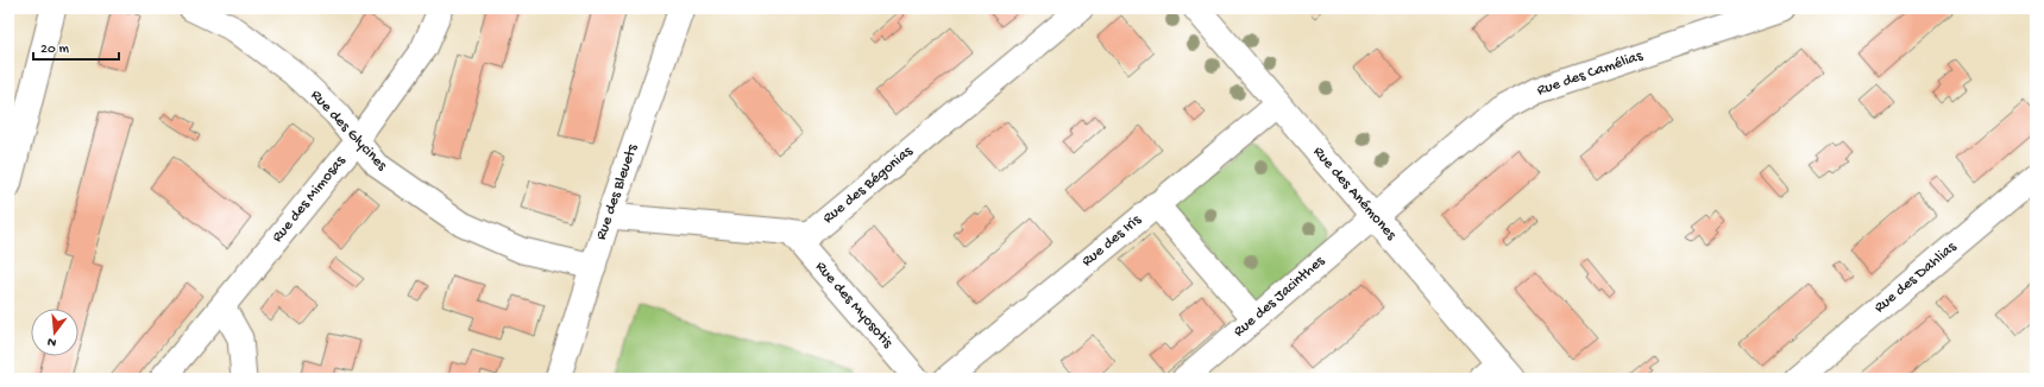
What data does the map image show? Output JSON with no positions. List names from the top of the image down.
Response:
{
  "streets": {
    "street": [
      "Rue des Camélias",
      "Rue des Glycines",
      "Rue des Bégonias",
      "Rue des Bleuets",
      "Rue des Anémones",
      "Rue des Mimosas",
      "Rue des Iris",
      "Rue des Dahlias",
      "Rue des Jacinthes",
      "Rue des Myosotis"
    ]
  },
  "crossings": [
    ["Rue des Camélias", "Rue des Anémones"],
    ["Rue des Camélias", "Rue des Jacinthes"],
    ["Rue des Glycines", "Rue des Bleuets"],
    ["Rue des Glycines", "Rue des Mimosas"],
    ["Rue des Bégonias", "Rue des Bleuets"],
    ["Rue des Bégonias", "Rue des Myosotis"],
    ["Rue des Anémones", "Rue des Iris"],
    ["Rue des Anémones", "Rue des Jacinthes"]
  ],
  "scale_bar": "20 m",
  "north": "bottom"
}
